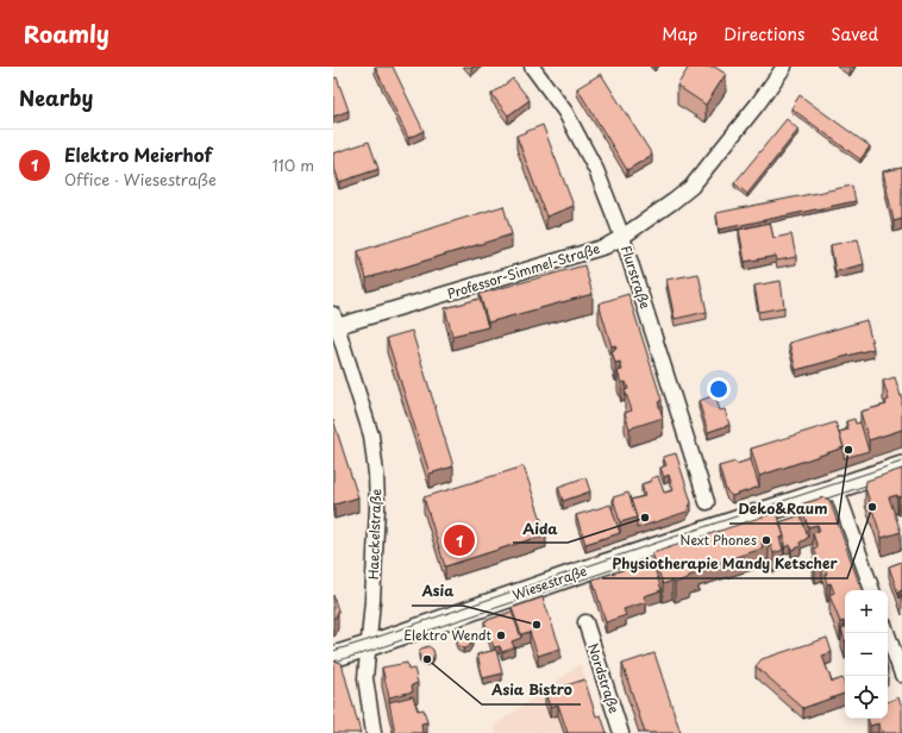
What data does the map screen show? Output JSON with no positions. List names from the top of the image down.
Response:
{
  "streets": {
    "street": [
      "Professor-Simmel-Straße",
      "Flurstraße",
      "Haeckelstraße",
      "Wiesestraße",
      "Nordstraße"
    ]
  },
  "crossings": [
    ["Professor-Simmel-Straße", "Flurstraße"],
    ["Professor-Simmel-Straße", "Haeckelstraße"],
    ["Haeckelstraße", "Wiesestraße"]
  ],
  "places": [
    "Deko&Raum",
    "Physiotherapie Mandy Ketscher",
    "Aida",
    "Next Phones",
    "Asia",
    "Elektro Wendt",
    "Asia Bistro"
  ],
  "page": {
    "header": "Roamly",
    "nav": ["Map", "Directions", "Saved"],
    "heading": "Nearby",
    "list": [
      {
        "mark": "1",
        "name": "Elektro Meierhof",
        "note": "Office · Wiesestraße",
        "value": "110 m"
      }
    ],
    "pins": "1",
    "map_buttons": ["+", "−"]
  }
}
